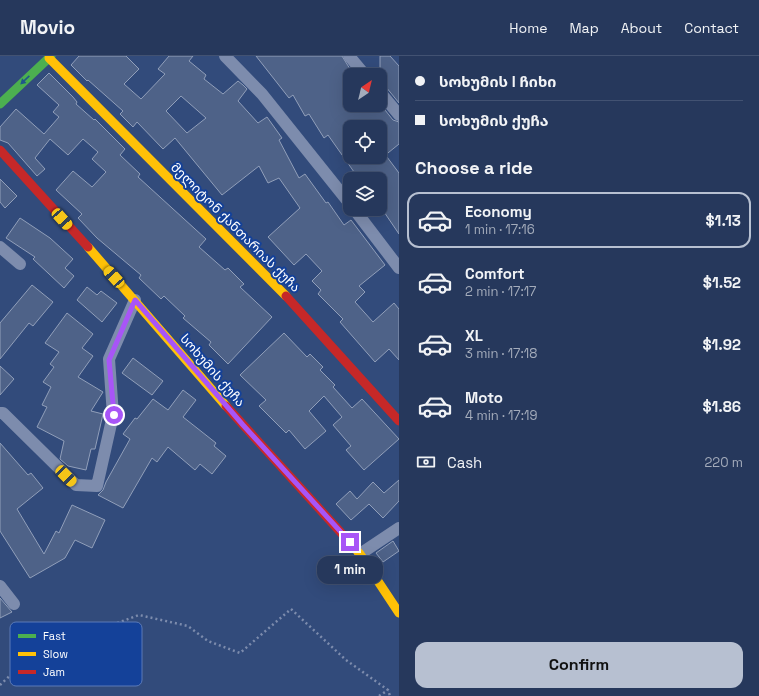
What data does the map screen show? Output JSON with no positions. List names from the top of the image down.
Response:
{
  "streets": {
    "street": ["მელიტონ ქანთარიას ქუჩა", "სოხუმის ქუჩა"]
  },
  "legend": ["Fast", "Slow", "Jam"],
  "north": "top right",
  "page": {
    "header": "Movio",
    "nav": [
      "Home",
      "Map",
      "About",
      "Contact"
    ],
    "banner": ["სოხუმის I ჩიხი", "სოხუმის ქუჩა"],
    "heading": "Choose a ride",
    "list": [
      {
        "name": "Economy",
        "note": "1 min · 17:16",
        "value": "$1.13"
      },
      {
        "name": "Comfort",
        "note": "2 min · 17:17",
        "value": "$1.52"
      },
      {
        "name": "XL",
        "note": "3 min · 17:18",
        "value": "$1.92"
      },
      {
        "name": "Moto",
        "note": "4 min · 17:19",
        "value": "$1.86"
      }
    ],
    "pay": ["Cash", "220 m"],
    "bubble": "1 min",
    "buttons": "Confirm"
  }
}
